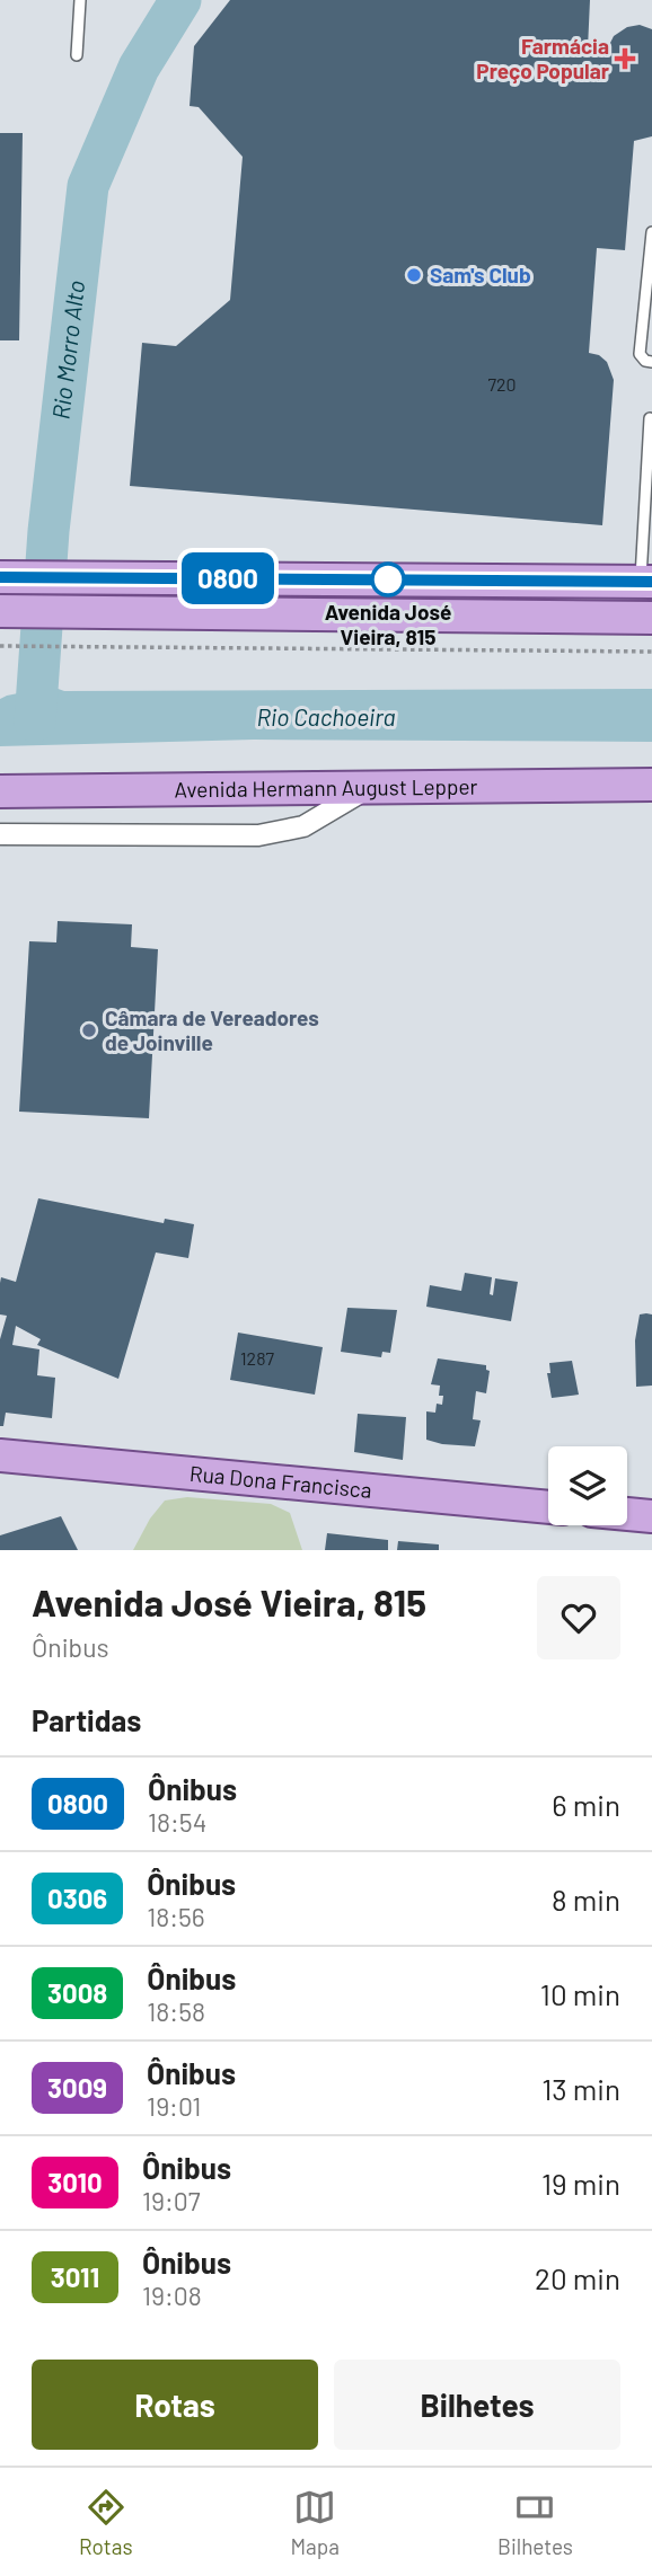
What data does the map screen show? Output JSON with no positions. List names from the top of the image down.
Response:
{
  "streets": {
    "main road": ["Avenida Hermann August Lepper", "Rua Dona Francisca"]
  },
  "water": ["Rio Morro Alto", "Rio Cachoeira"],
  "places": {
    "health": ["Farmácia Preço Popular"],
    "other": ["Sam's Club", "Avenida José Vieira, 815", "Câmara de Vereadores de Joinville"]
  },
  "lines": ["bus line 0800"],
  "house_numbers": ["720", "1287"],
  "page": {
    "on_map": "0800",
    "heading": [
      ["Avenida José Vieira, 815", "Ônibus"],
      "Partidas"
    ],
    "list": [
      {
        "mark": "0800",
        "name": "Ônibus",
        "note": "18:54",
        "value": "6 min"
      },
      {
        "mark": "0306",
        "name": "Ônibus",
        "note": "18:56",
        "value": "8 min"
      },
      {
        "mark": "3008",
        "name": "Ônibus",
        "note": "18:58",
        "value": "10 min"
      },
      {
        "mark": "3009",
        "name": "Ônibus",
        "note": "19:01",
        "value": "13 min"
      },
      {
        "mark": "3010",
        "name": "Ônibus",
        "note": "19:07",
        "value": "19 min"
      },
      {
        "mark": "3011",
        "name": "Ônibus",
        "note": "19:08",
        "value": "20 min"
      }
    ],
    "buttons": ["Rotas", "Bilhetes"],
    "tabs": ["Rotas", "Mapa", "Bilhetes"]
  }
}
